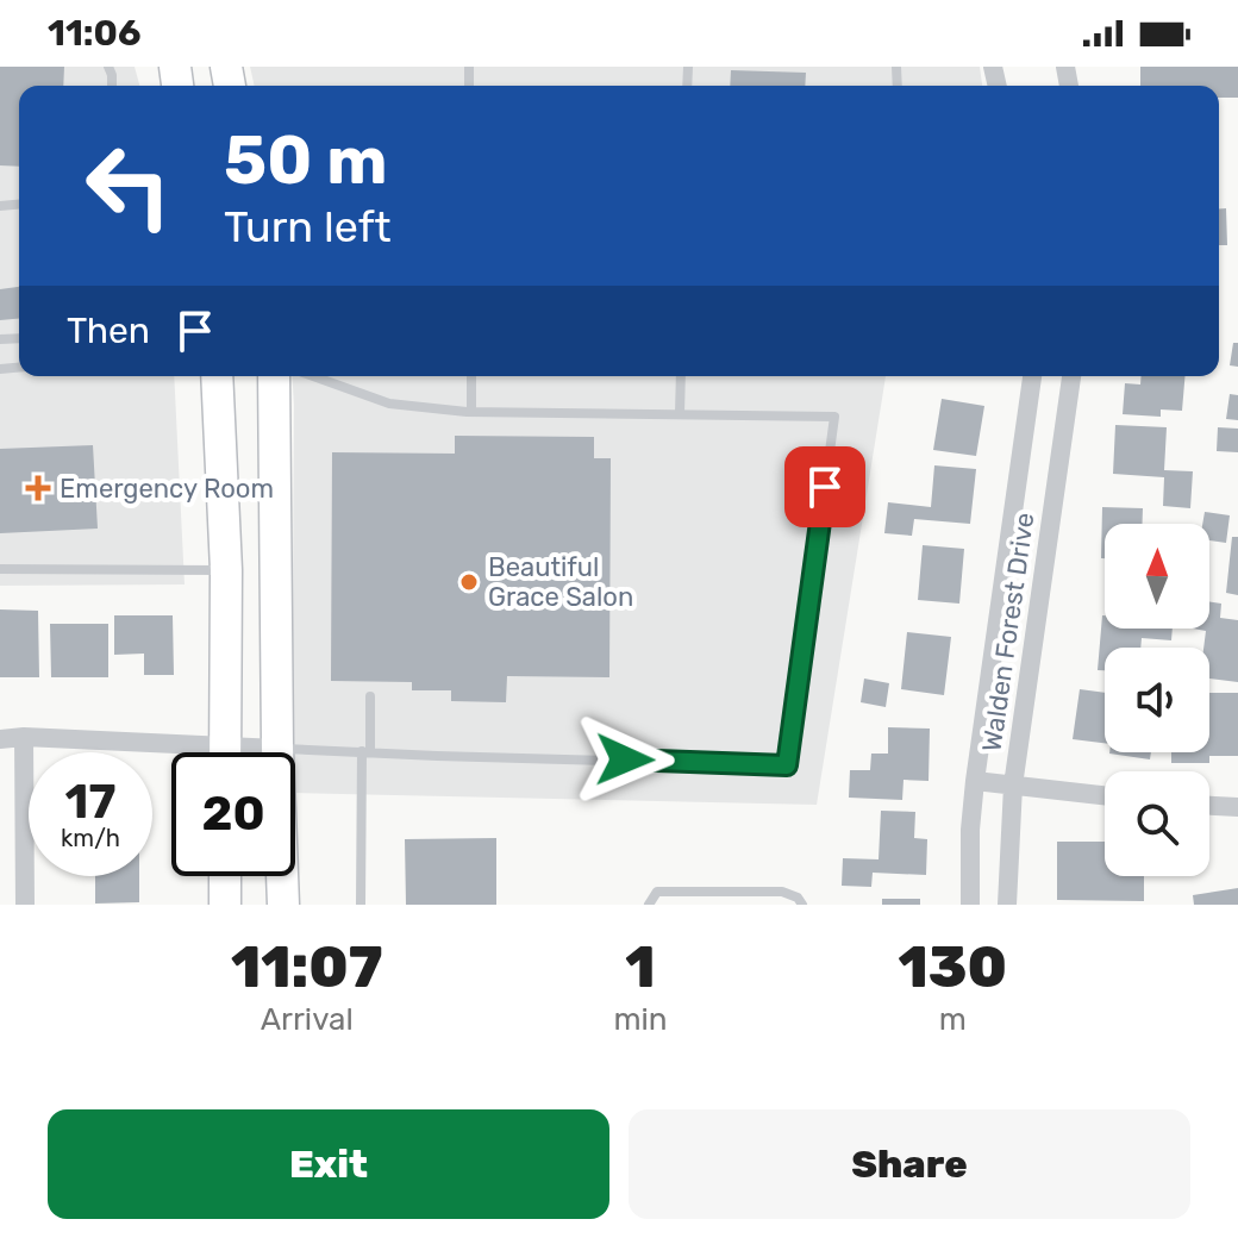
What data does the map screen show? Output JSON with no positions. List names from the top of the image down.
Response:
{
  "streets": {
    "street": ["Walden Forest Drive"]
  },
  "places": {
    "health": ["Emergency Room"],
    "other": ["Beautiful Grace Salon"]
  },
  "north": "top",
  "page": {
    "status": "11:06",
    "turn": ["50 m", "Turn left"],
    "then": "Then",
    "speed": "17 km/h",
    "limit": "20",
    "eta": [
      "11:07",
      "Arrival",
      "1",
      "min",
      "130",
      "m"
    ],
    "buttons": ["Exit", "Share"]
  }
}
